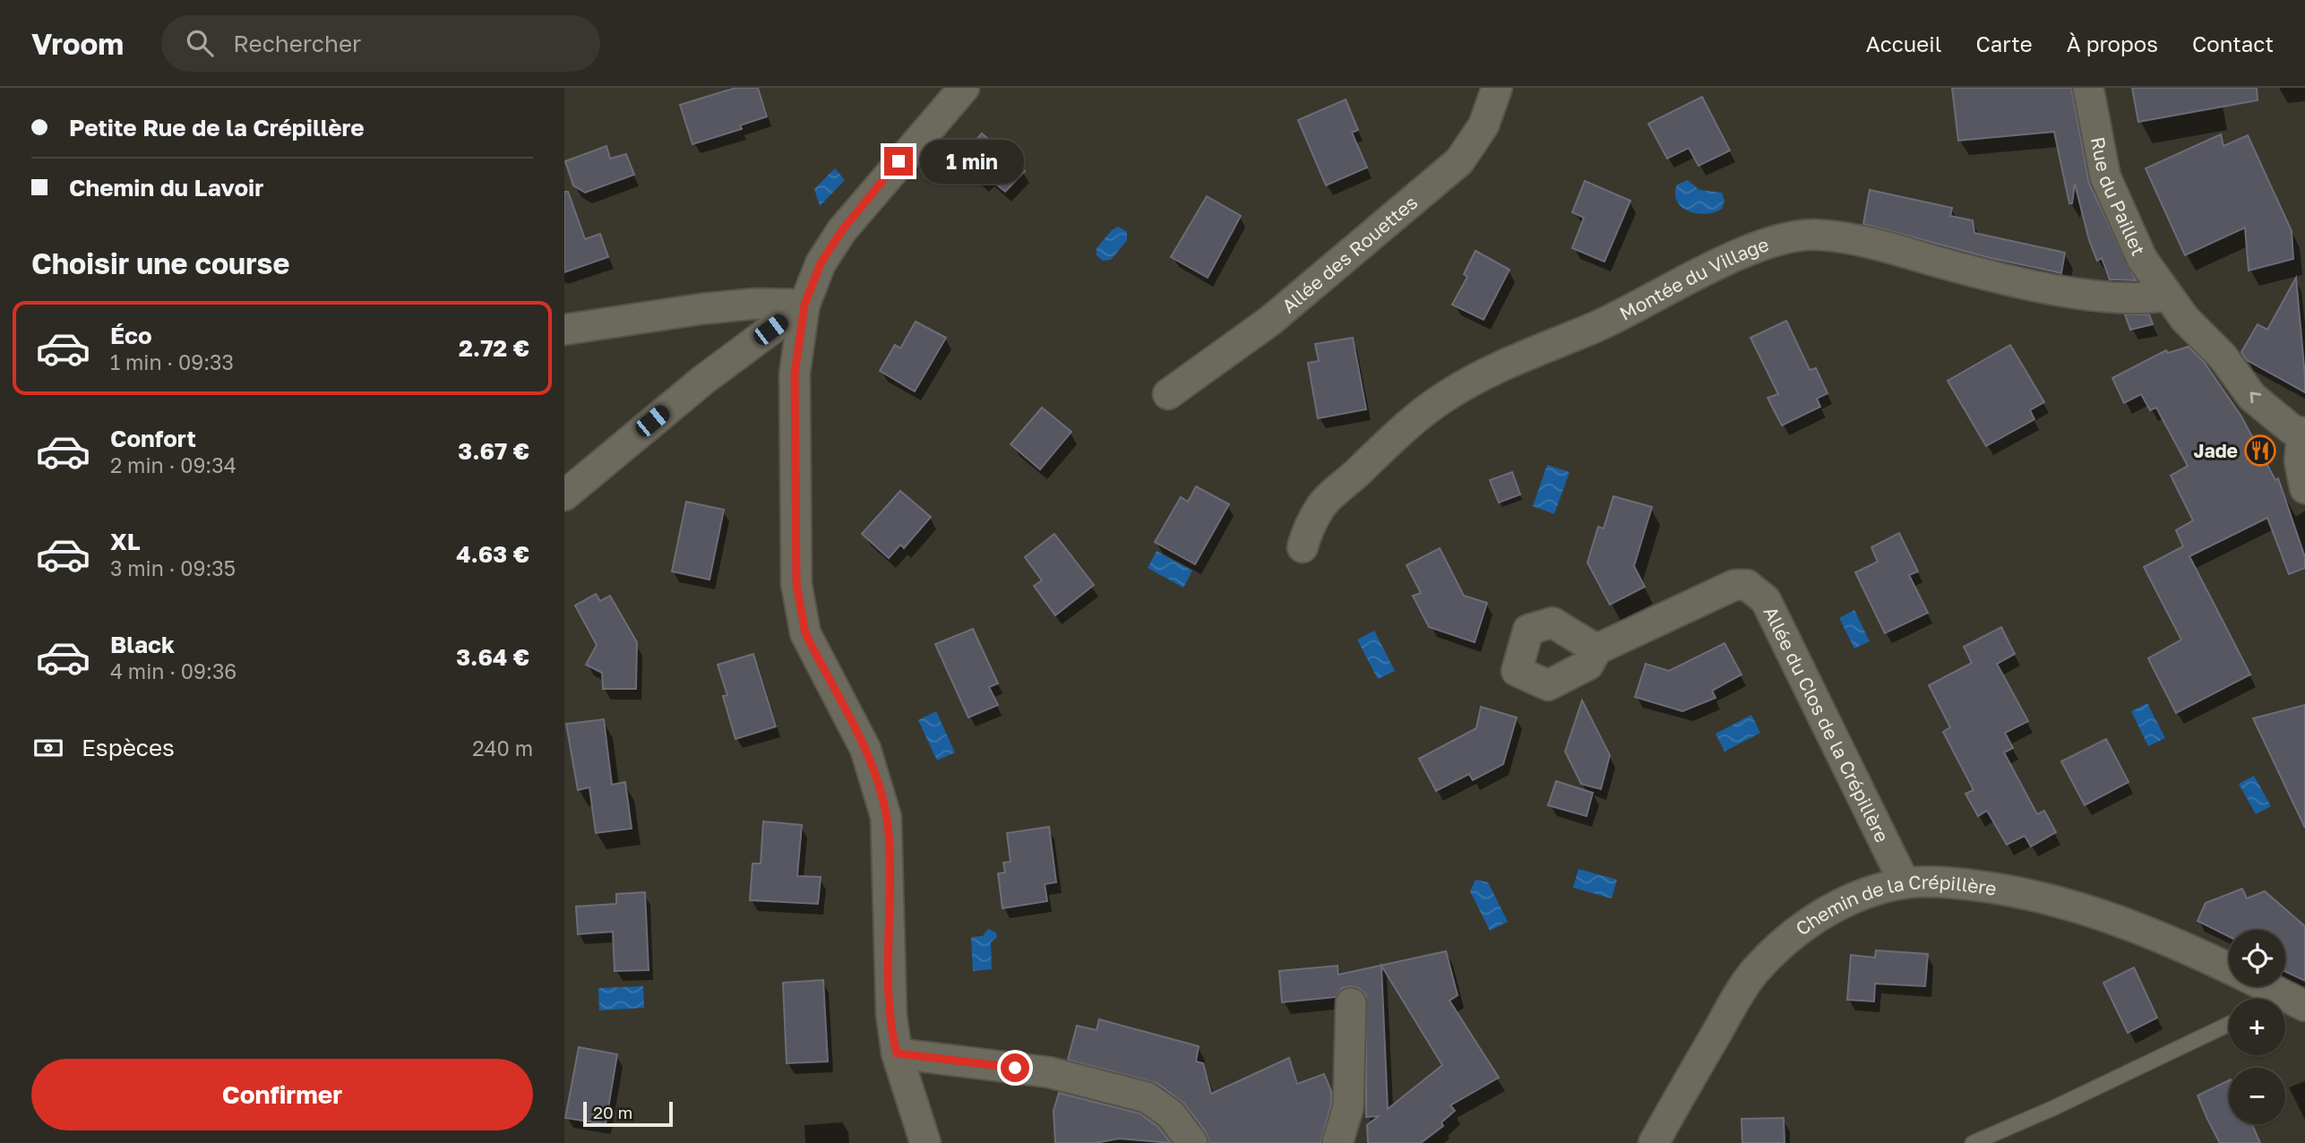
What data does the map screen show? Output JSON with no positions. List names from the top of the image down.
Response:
{
  "streets": {
    "street": [
      "Rue du Paillet",
      "Allée des Rouettes",
      "Montée du Village",
      "Allée du Clos de la Crépillère",
      "Chemin de la Crépillère"
    ]
  },
  "crossings": [
    ["Rue du Paillet", "Montée du Village"],
    ["Allée du Clos de la Crépillère", "Chemin de la Crépillère"]
  ],
  "one_way": ["Rue du Paillet"],
  "places": {
    "restaurant": ["Jade"]
  },
  "scale_bar": "20 m",
  "page": {
    "header": "Vroom",
    "search": "Rechercher",
    "nav": [
      "Accueil",
      "Carte",
      "À propos",
      "Contact"
    ],
    "banner": ["Petite Rue de la Crépillère", "Chemin du Lavoir"],
    "bubble": "1 min",
    "heading": "Choisir une course",
    "list": [
      {
        "name": "Éco",
        "note": "1 min · 09:33",
        "value": "2.72 €"
      },
      {
        "name": "Confort",
        "note": "2 min · 09:34",
        "value": "3.67 €"
      },
      {
        "name": "XL",
        "note": "3 min · 09:35",
        "value": "4.63 €"
      },
      {
        "name": "Black",
        "note": "4 min · 09:36",
        "value": "3.64 €"
      }
    ],
    "pay": ["Espèces", "240 m"],
    "map_buttons": ["+", "−"],
    "buttons": "Confirmer",
    "scale": "20 m"
  }
}
